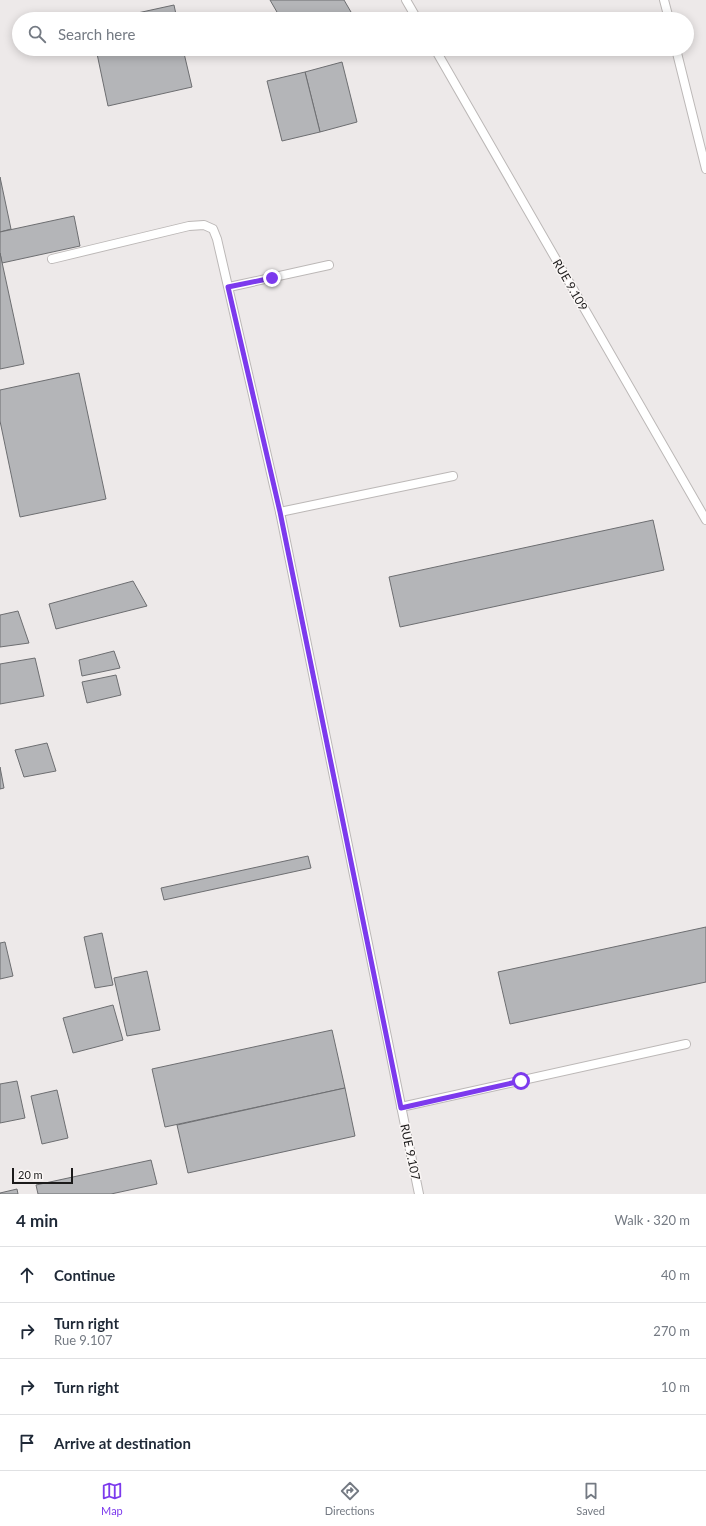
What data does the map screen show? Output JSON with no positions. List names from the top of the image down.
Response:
{
  "streets": {
    "lane": ["RUE 9.109", "RUE 9.107"]
  },
  "scale_bar": "20 m",
  "page": {
    "search": "Search here",
    "scale": "20 m",
    "heading": ["4 min", "Walk · 320 m"],
    "list": [
      ["Continue", "40 m"],
      ["Turn right", "Rue 9.107", "270 m"],
      ["Turn right", "10 m"],
      "Arrive at destination"
    ],
    "nav": ["Map", "Directions", "Saved"]
  }
}
